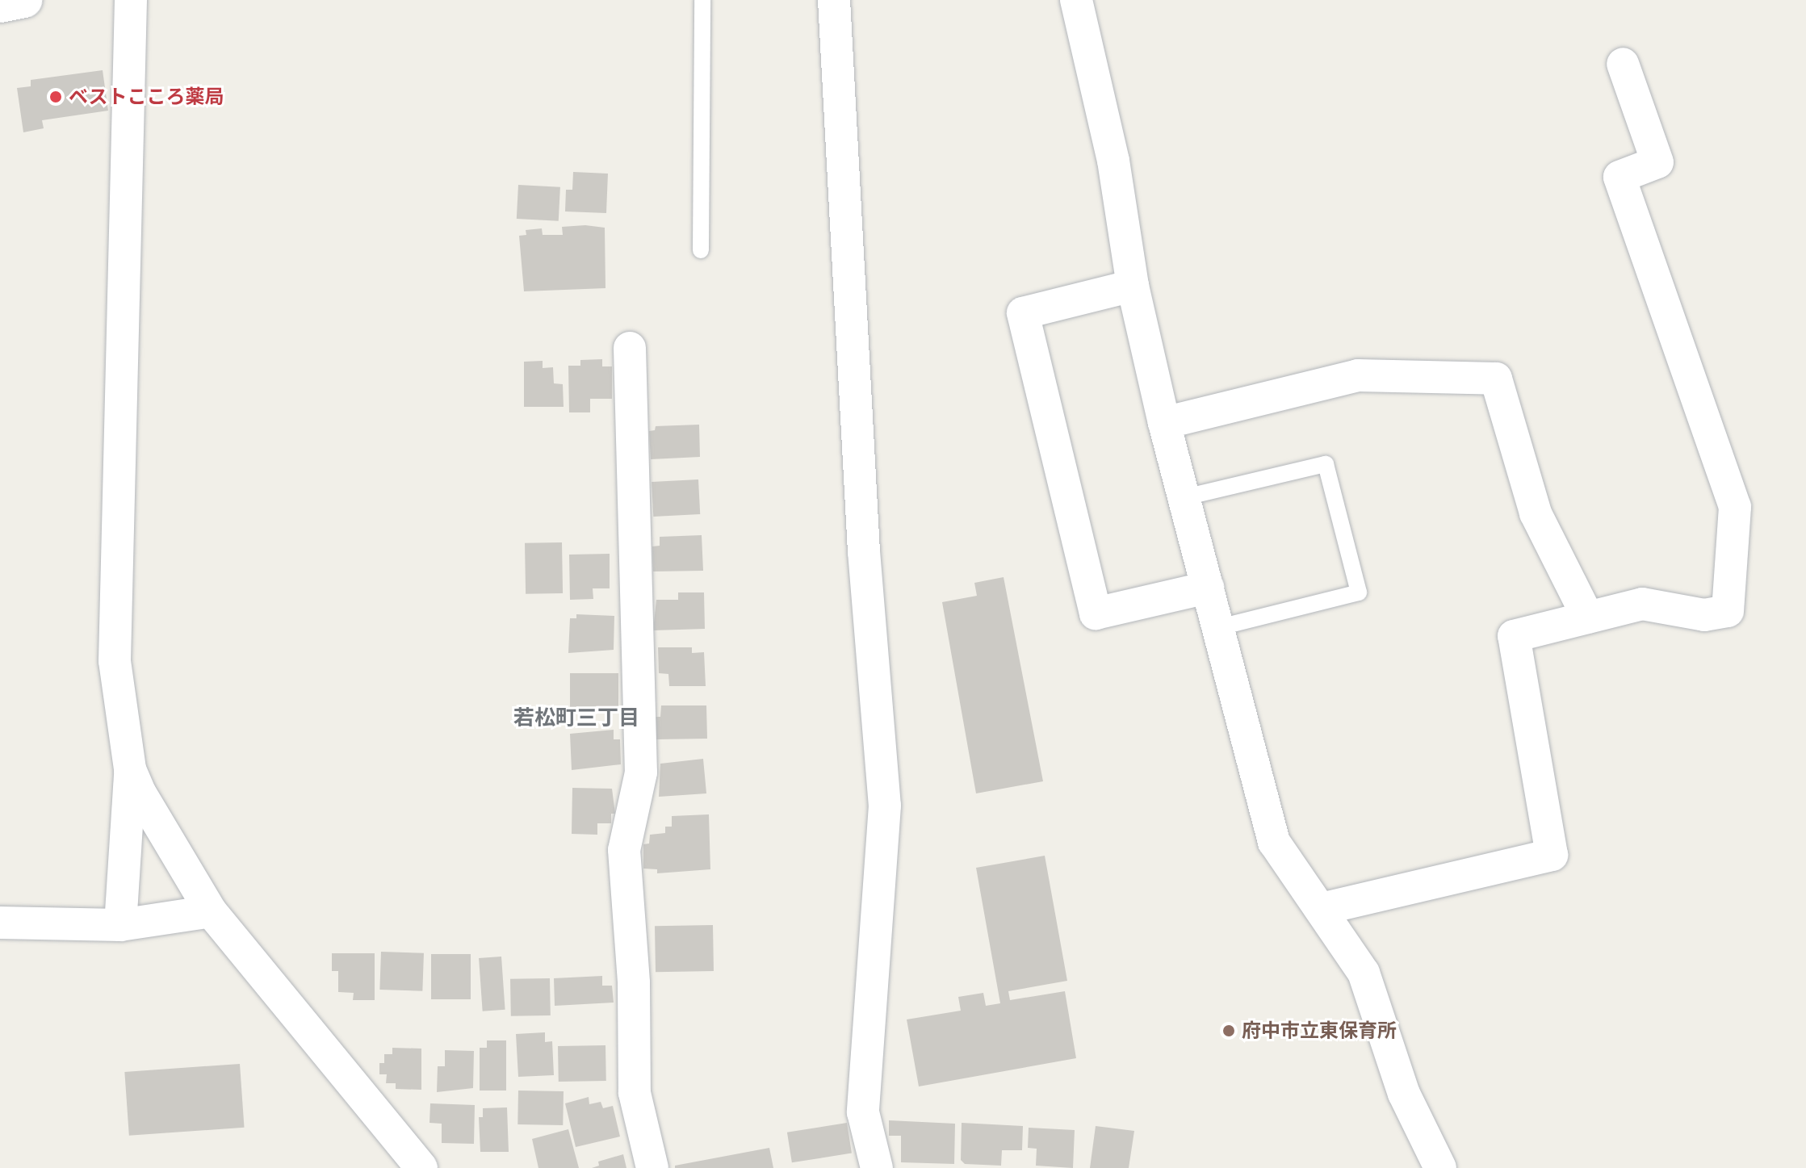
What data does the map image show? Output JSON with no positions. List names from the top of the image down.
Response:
{
  "districts": ["若松町三丁目"],
  "places": ["ベストこころ薬局", "府中市立東保育所"]
}
